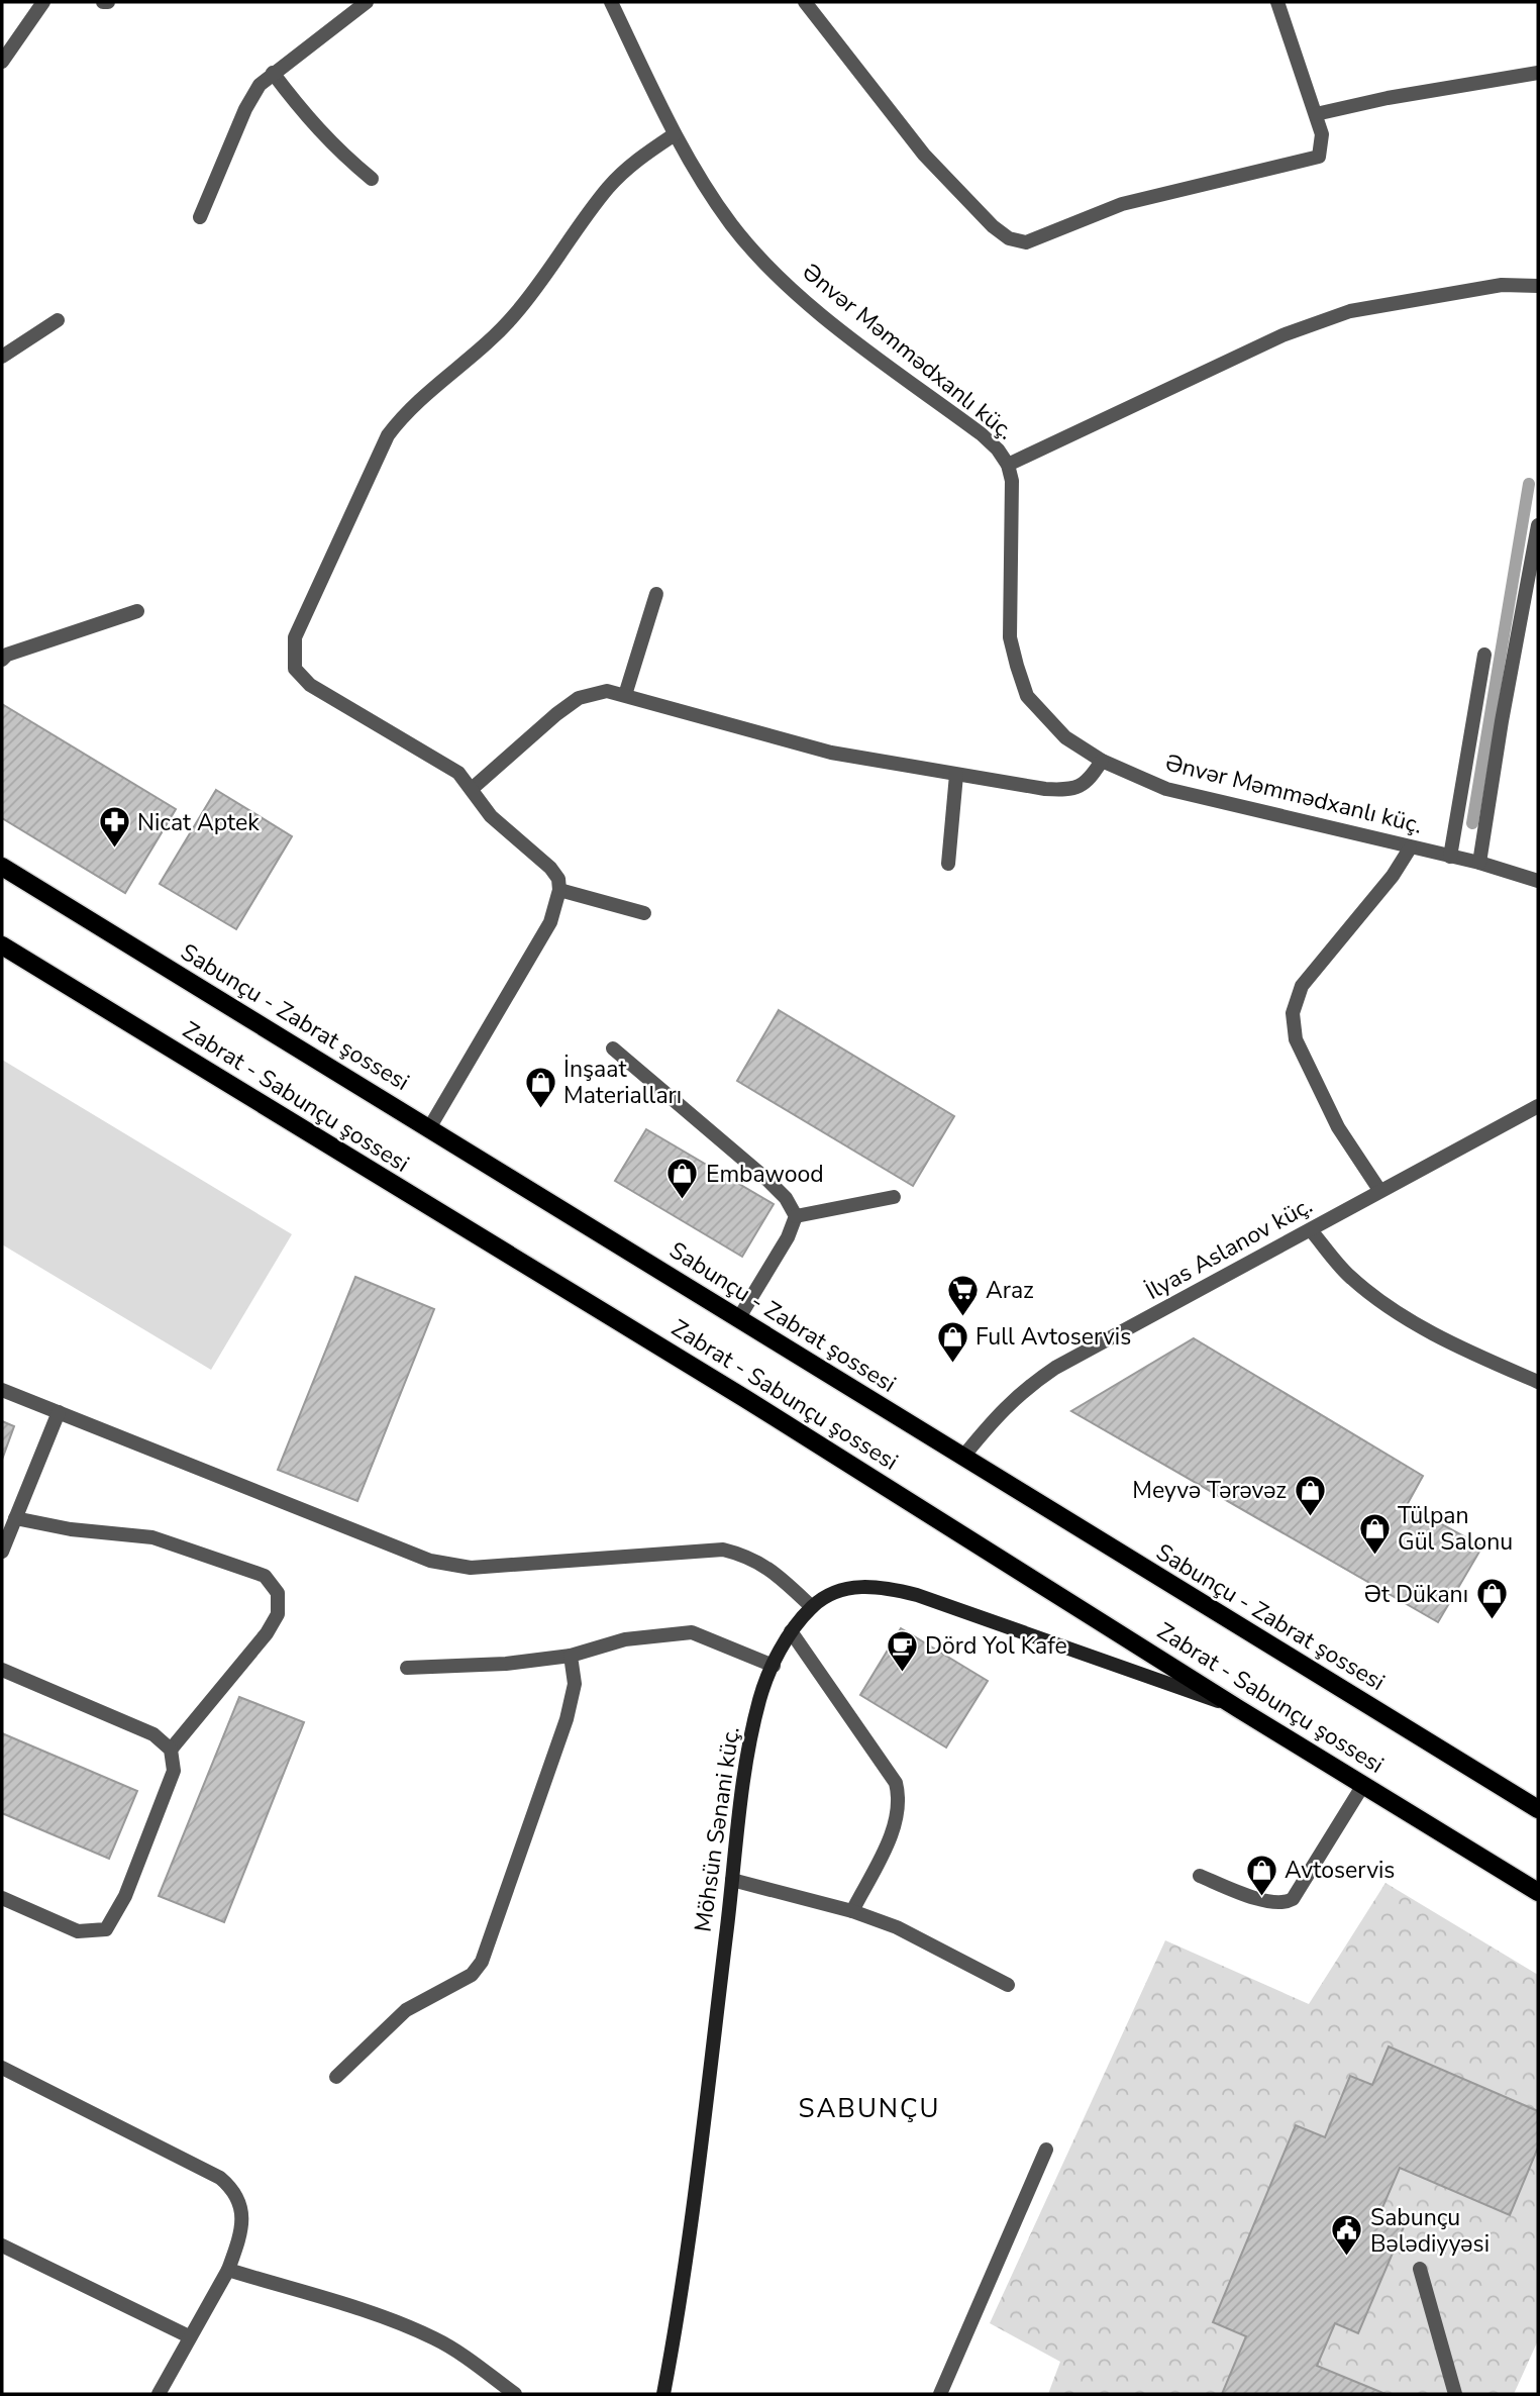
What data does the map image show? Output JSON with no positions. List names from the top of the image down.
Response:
{
  "streets": {
    "main road": ["Sabunçu - Zabrat şossesi", "Zabrat - Sabunçu şossesi"],
    "street": ["Ənvər Məmmədxanlı küç.", "İlyas Aslanov küç.", "Möhsün Sənani küç."]
  },
  "crossings": [
    ["Sabunçu - Zabrat şossesi", "İlyas Aslanov küç."],
    ["Zabrat - Sabunçu şossesi", "Möhsün Sənani küç."]
  ],
  "districts": ["SABUNÇU"],
  "places": {
    "pharmacy": ["Nicat Aptek"],
    "shop": [
      "İnşaat Materialları",
      "Embawood",
      "Full Avtoservis",
      "Meyvə Tərəvəz",
      "Tülpan Gül Salonu",
      "Ət Dükanı",
      "Avtoservis"
    ],
    "supermarket": ["Araz"],
    "cafe": ["Dörd Yol Kafe"],
    "public building": ["Sabunçu Bələdiyyəsi"]
  }
}
